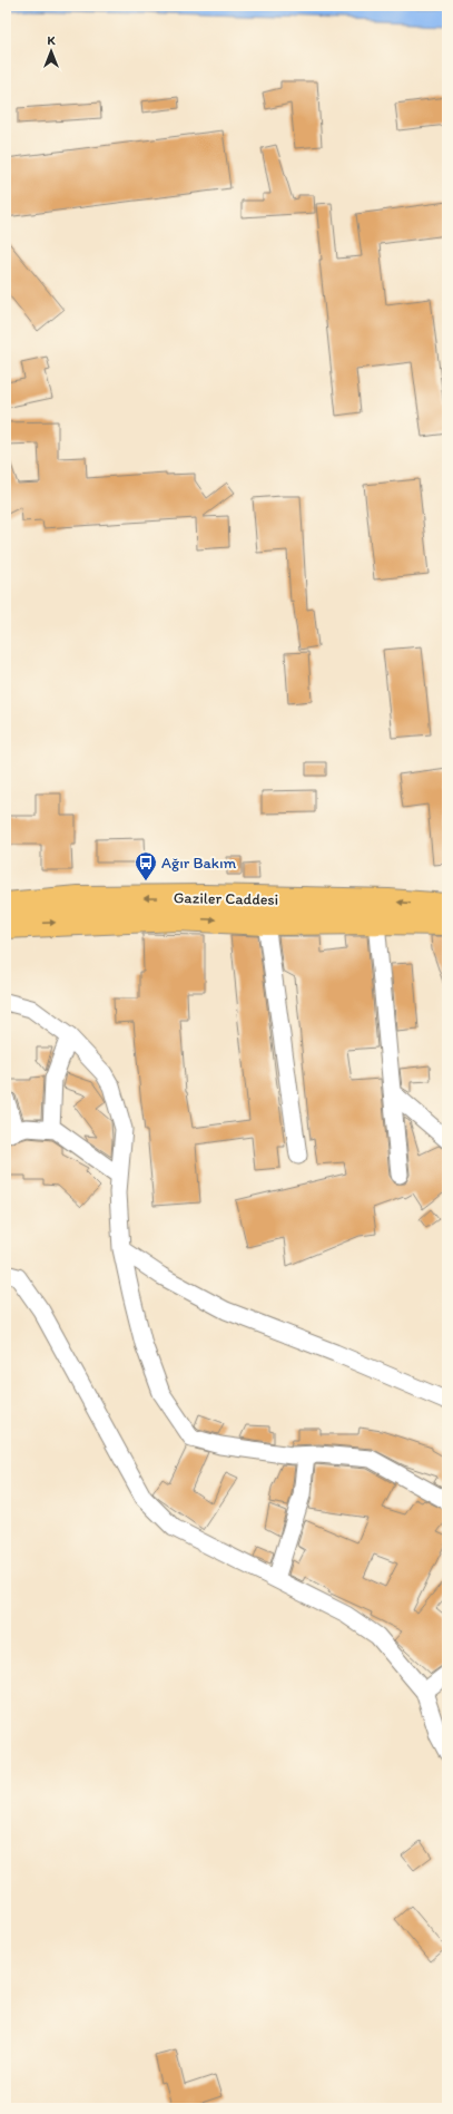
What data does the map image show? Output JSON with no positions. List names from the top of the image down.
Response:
{
  "streets": {
    "main road": ["Gaziler Caddesi"]
  },
  "places": {
    "bus stop": ["Ağır Bakım"]
  },
  "north": "top"
}
